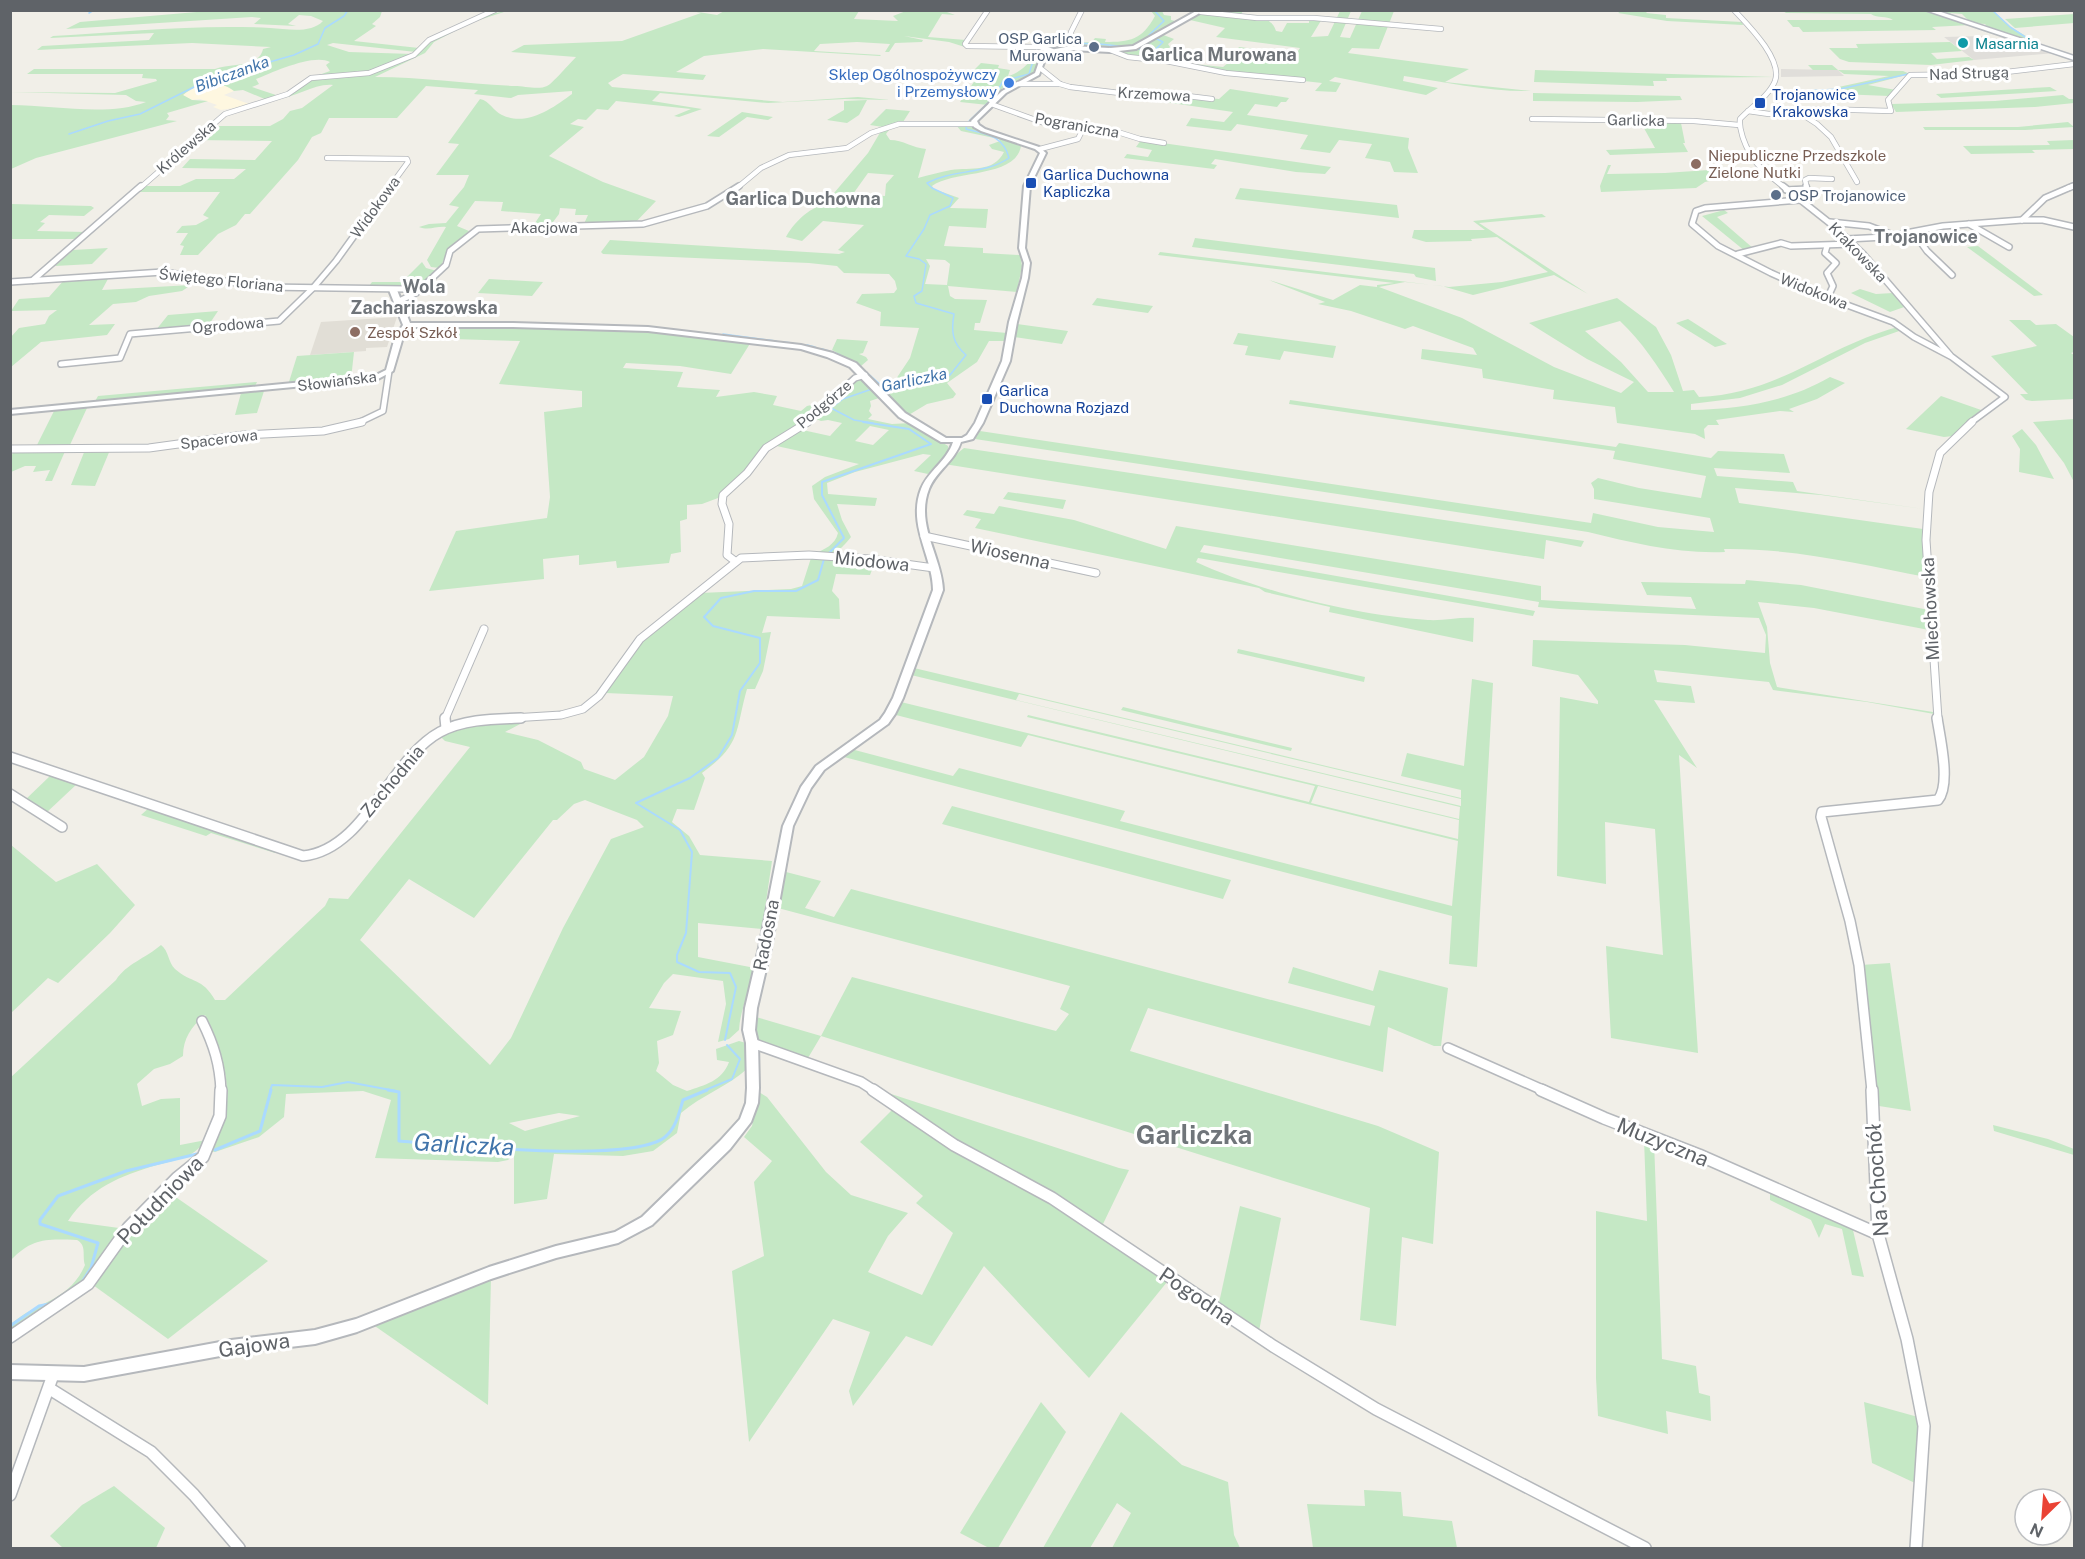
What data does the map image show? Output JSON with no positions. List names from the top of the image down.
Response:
{
  "streets": {
    "street": [
      "Nad Strugą",
      "Krzemowa",
      "Garlicka",
      "Pograniczna",
      "Królewska",
      "Widokowa",
      "Akacjowa",
      "Krakowska",
      "Świętego Floriana",
      "Ogrodowa",
      "Słowiańska",
      "Podgórze",
      "Spacerowa",
      "Wiosenna",
      "Miodowa",
      "Miechowska",
      "Zachodnia",
      "Radosna",
      "Muzyczna",
      "Na Chochół",
      "Południowa",
      "Pogodna",
      "Gajowa"
    ]
  },
  "crossings": [
    ["Garlicka", "Krakowska"],
    ["Królewska", "Świętego Floriana"],
    ["Widokowa", "Krakowska"],
    ["Widokowa", "Świętego Floriana"],
    ["Widokowa", "Ogrodowa"],
    ["Widokowa", "Miechowska"],
    ["Krakowska", "Miechowska"],
    ["Świętego Floriana", "Ogrodowa"],
    ["Słowiańska", "Spacerowa"],
    ["Podgórze", "Zachodnia"],
    ["Wiosenna", "Radosna"],
    ["Miodowa", "Zachodnia"],
    ["Miodowa", "Radosna"],
    ["Miechowska", "Na Chochół"],
    ["Radosna", "Pogodna"],
    ["Radosna", "Gajowa"],
    ["Muzyczna", "Na Chochół"]
  ],
  "districts": [
    "Garlica Murowana",
    "Garlica Duchowna",
    "Trojanowice",
    "Wola Zachariaszowska",
    "Garliczka"
  ],
  "water": ["Bibiczanka", "Garliczka"],
  "places": {
    "other": [
      "Masarnia",
      "OSP Garlica Murowana",
      "Sklep Ogólnospożywczy i Przemysłowy",
      "Niepubliczne Przedszkole Zielone Nutki",
      "OSP Trojanowice",
      "Zespół Szkół"
    ],
    "transit": ["Trojanowice Krakowska", "Garlica Duchowna Kapliczka", "Garlica Duchowna Rozjazd"]
  },
  "north": "bottom left"
}
